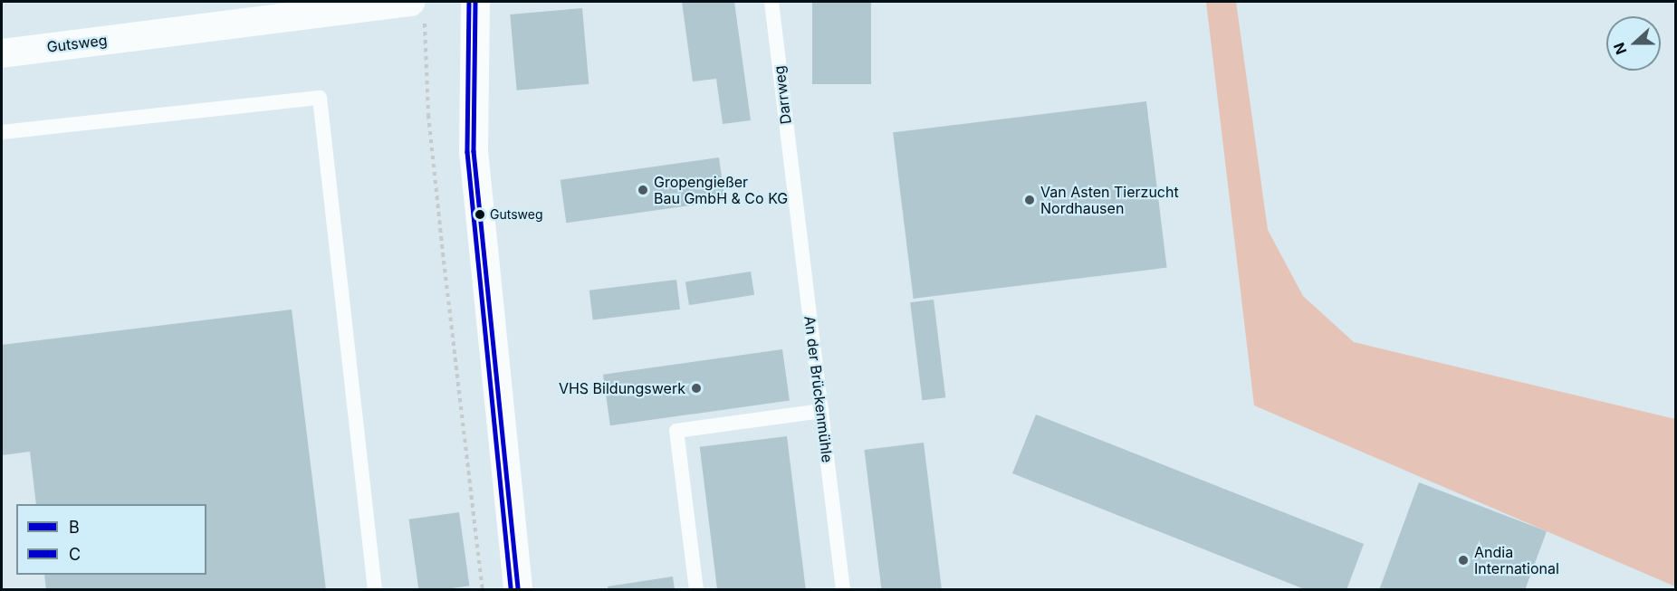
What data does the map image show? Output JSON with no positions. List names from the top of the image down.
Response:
{
  "streets": {
    "street": ["Gutsweg"],
    "lane": ["Darrweg", "An der Brückenmühle"]
  },
  "crossings": [
    ["Darrweg", "An der Brückenmühle"]
  ],
  "places": [
    "Gropengießer Bau GmbH & Co KG",
    "Van Asten Tierzucht Nordhausen",
    "Gutsweg",
    "VHS Bildungswerk",
    "Andia International"
  ],
  "lines": ["transit line B", "transit line C"],
  "legend": ["B", "C"],
  "north": "left"
}
